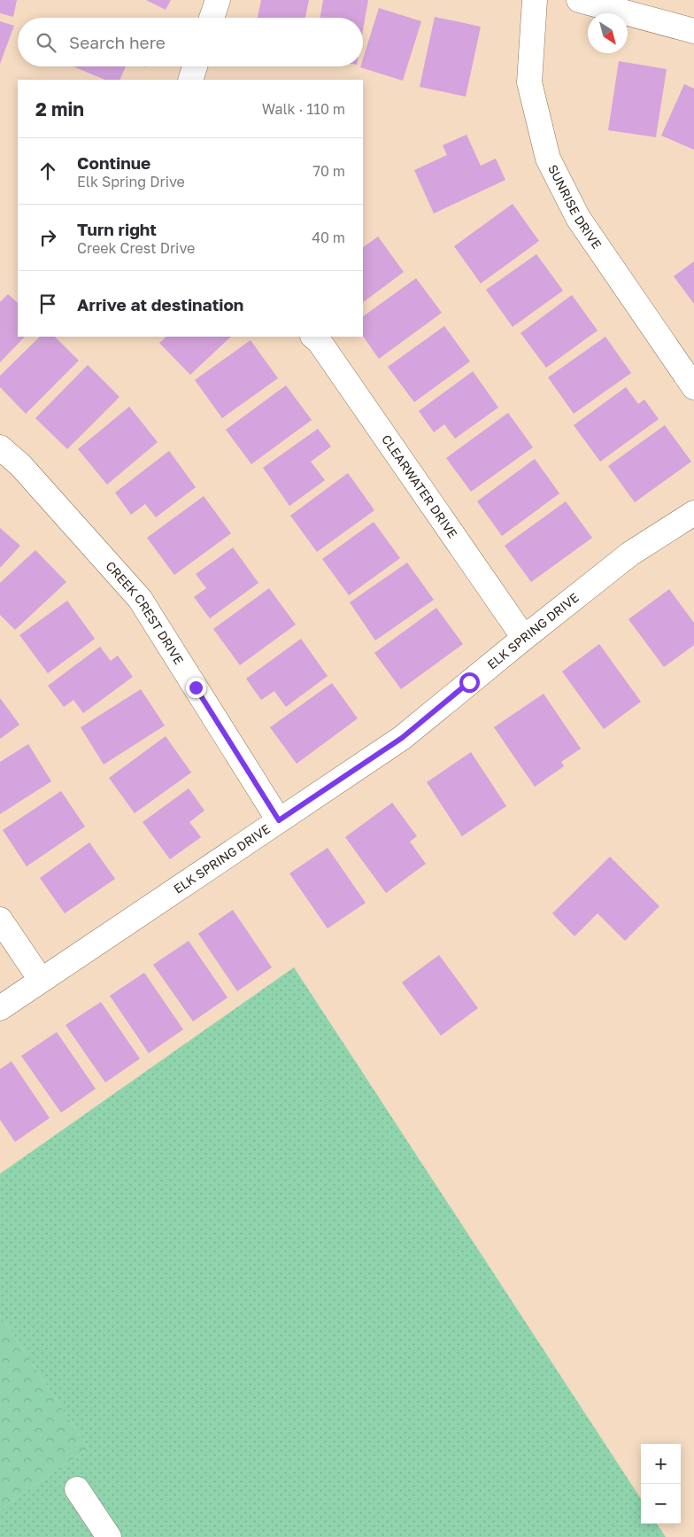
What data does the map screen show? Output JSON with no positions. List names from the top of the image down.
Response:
{
  "streets": {
    "street": [
      "SUNRISE DRIVE",
      "CLEARWATER DRIVE",
      "CREEK CREST DRIVE",
      "ELK SPRING DRIVE"
    ]
  },
  "crossings": [
    ["CLEARWATER DRIVE", "ELK SPRING DRIVE"],
    ["CREEK CREST DRIVE", "ELK SPRING DRIVE"]
  ],
  "north": "bottom right",
  "page": {
    "search": "Search here",
    "heading": ["2 min", "Walk · 110 m"],
    "list": [
      ["Continue", "Elk Spring Drive", "70 m"],
      ["Turn right", "Creek Crest Drive", "40 m"],
      "Arrive at destination"
    ],
    "map_buttons": ["+", "−"]
  }
}
